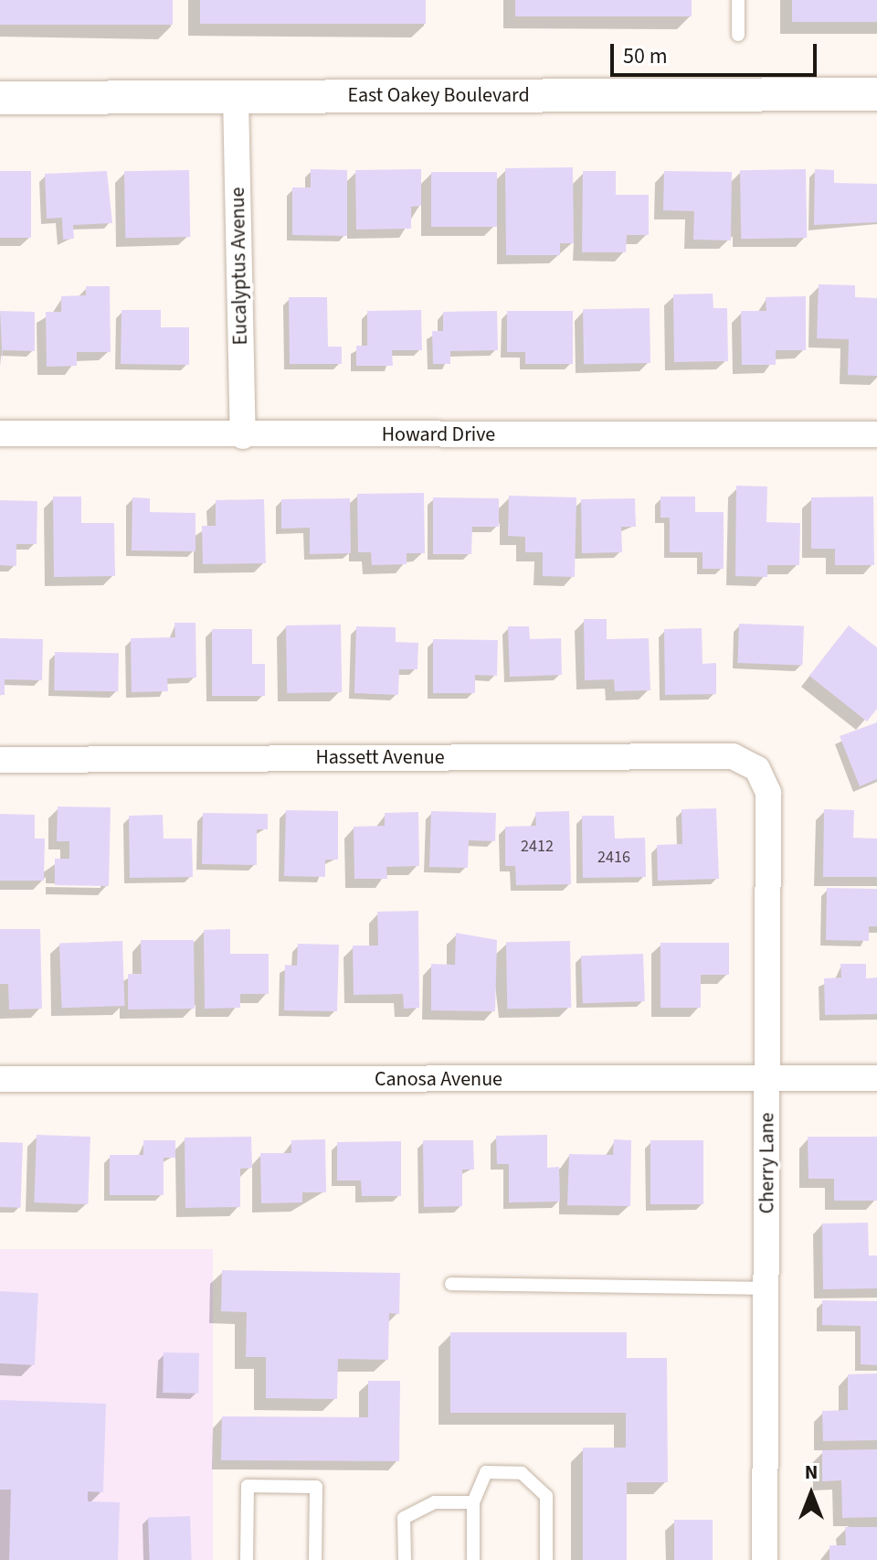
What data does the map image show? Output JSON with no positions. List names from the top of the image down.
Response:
{
  "streets": {
    "street": [
      "East Oakey Boulevard",
      "Eucalyptus Avenue",
      "Howard Drive",
      "Hassett Avenue",
      "Canosa Avenue",
      "Cherry Lane"
    ]
  },
  "crossings": [
    ["East Oakey Boulevard", "Eucalyptus Avenue"],
    ["Eucalyptus Avenue", "Howard Drive"],
    ["Hassett Avenue", "Cherry Lane"],
    ["Canosa Avenue", "Cherry Lane"]
  ],
  "house_numbers": ["2412", "2416"],
  "scale_bar": "50 m",
  "north": "top"
}
